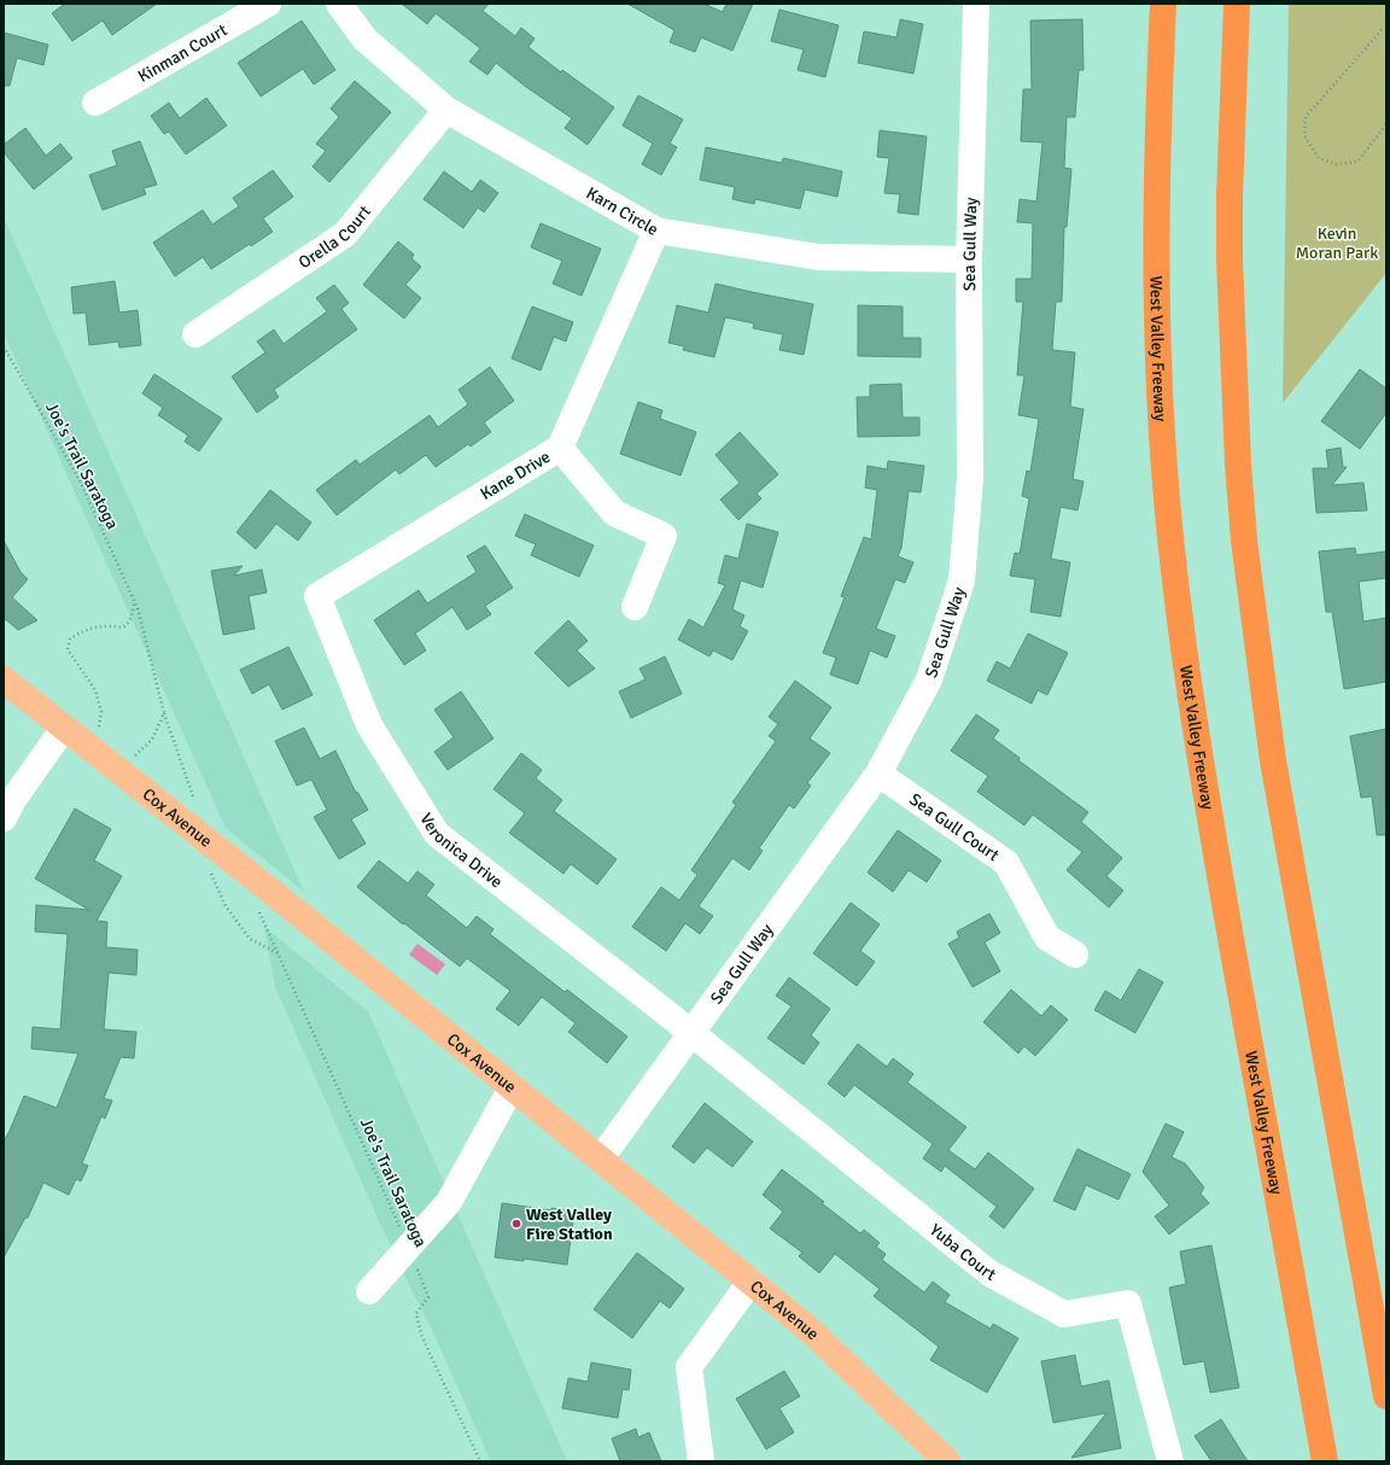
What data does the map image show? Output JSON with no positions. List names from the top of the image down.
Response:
{
  "streets": {
    "highway": ["West Valley Freeway"],
    "main road": ["Cox Avenue"],
    "street": [
      "Kinman Court",
      "Karn Circle",
      "Orella Court",
      "Sea Gull Way",
      "Kane Drive",
      "Sea Gull Court",
      "Veronica Drive",
      "Yuba Court"
    ],
    "path": ["Joe's Trail Saratoga"]
  },
  "crossings": [
    ["Karn Circle", "Orella Court"],
    ["Karn Circle", "Sea Gull Way"],
    ["Karn Circle", "Kane Drive"],
    ["Sea Gull Way", "Cox Avenue"],
    ["Sea Gull Way", "Sea Gull Court"],
    ["Sea Gull Way", "Veronica Drive"],
    ["Sea Gull Way", "Yuba Court"],
    ["Kane Drive", "Veronica Drive"],
    ["Veronica Drive", "Yuba Court"]
  ],
  "parks": ["Kevin Moran Park"],
  "places": ["West Valley Fire Station"]
}
